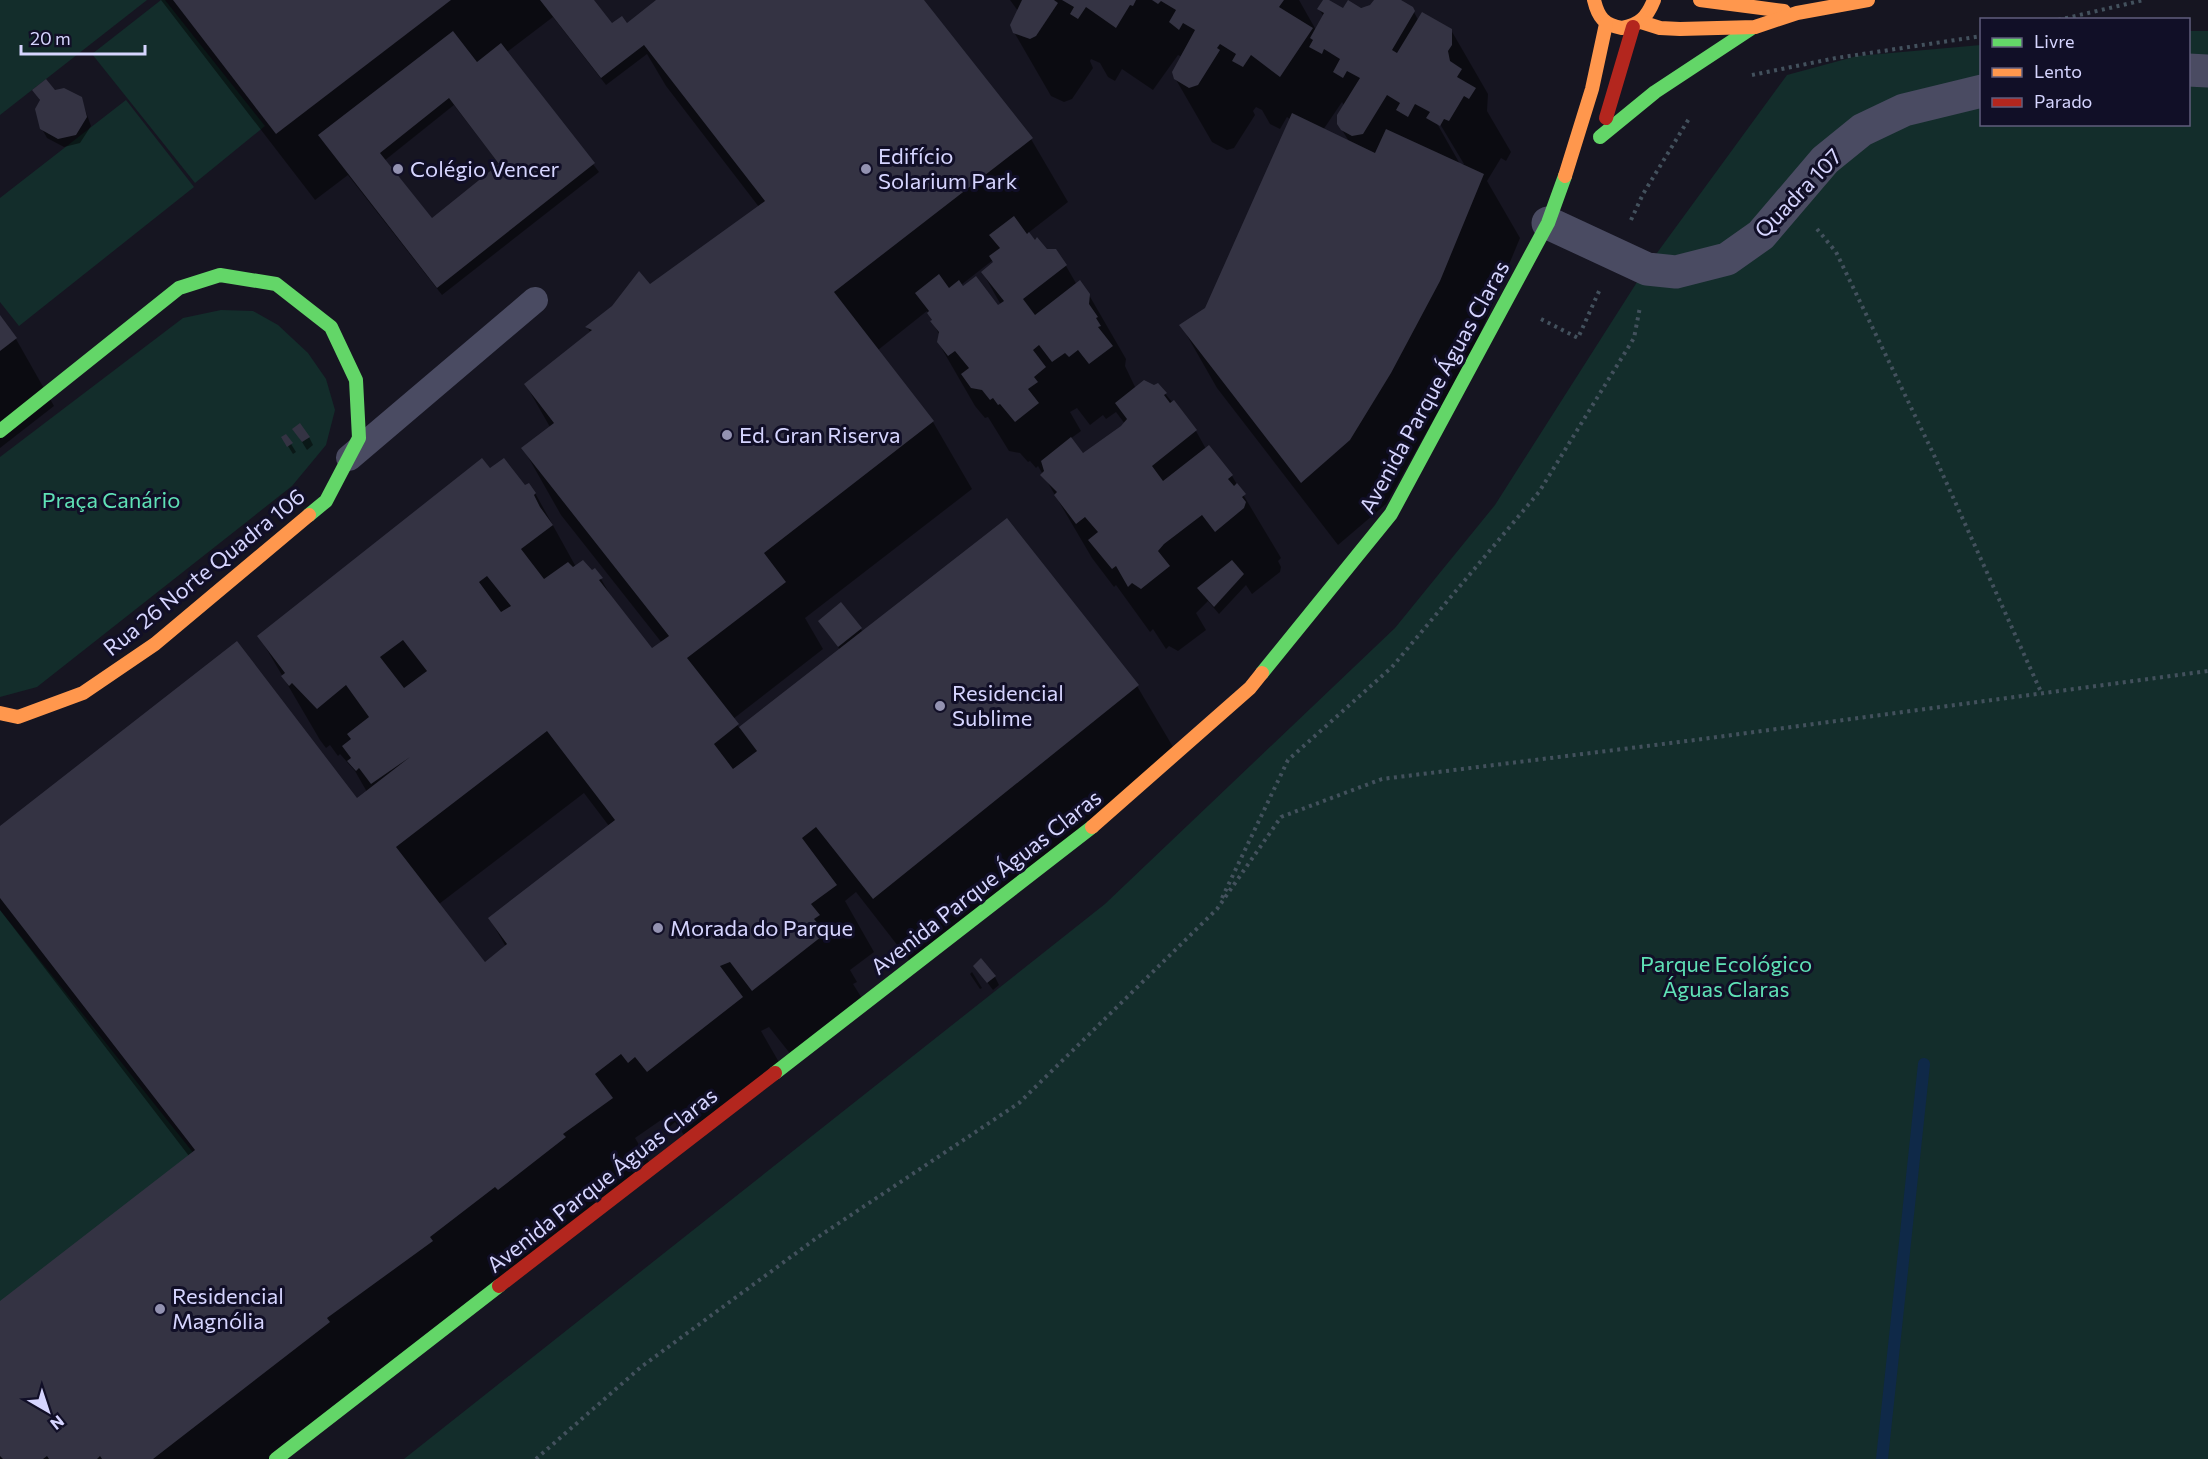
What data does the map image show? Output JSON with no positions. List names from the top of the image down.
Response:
{
  "streets": {
    "street": ["Quadra 107", "Avenida Parque Águas Claras", "Rua 26 Norte Quadra 106"]
  },
  "crossings": [
    ["Quadra 107", "Avenida Parque Águas Claras"]
  ],
  "parks": ["Praça Canário", "Parque Ecológico Águas Claras"],
  "places": [
    "Colégio Vencer",
    "Edifício Solarium Park",
    "Ed. Gran Riserva",
    "Residencial Sublime",
    "Morada do Parque",
    "Residencial Magnólia"
  ],
  "legend": ["Livre", "Lento", "Parado"],
  "scale_bar": "20 m",
  "north": "bottom right"
}
